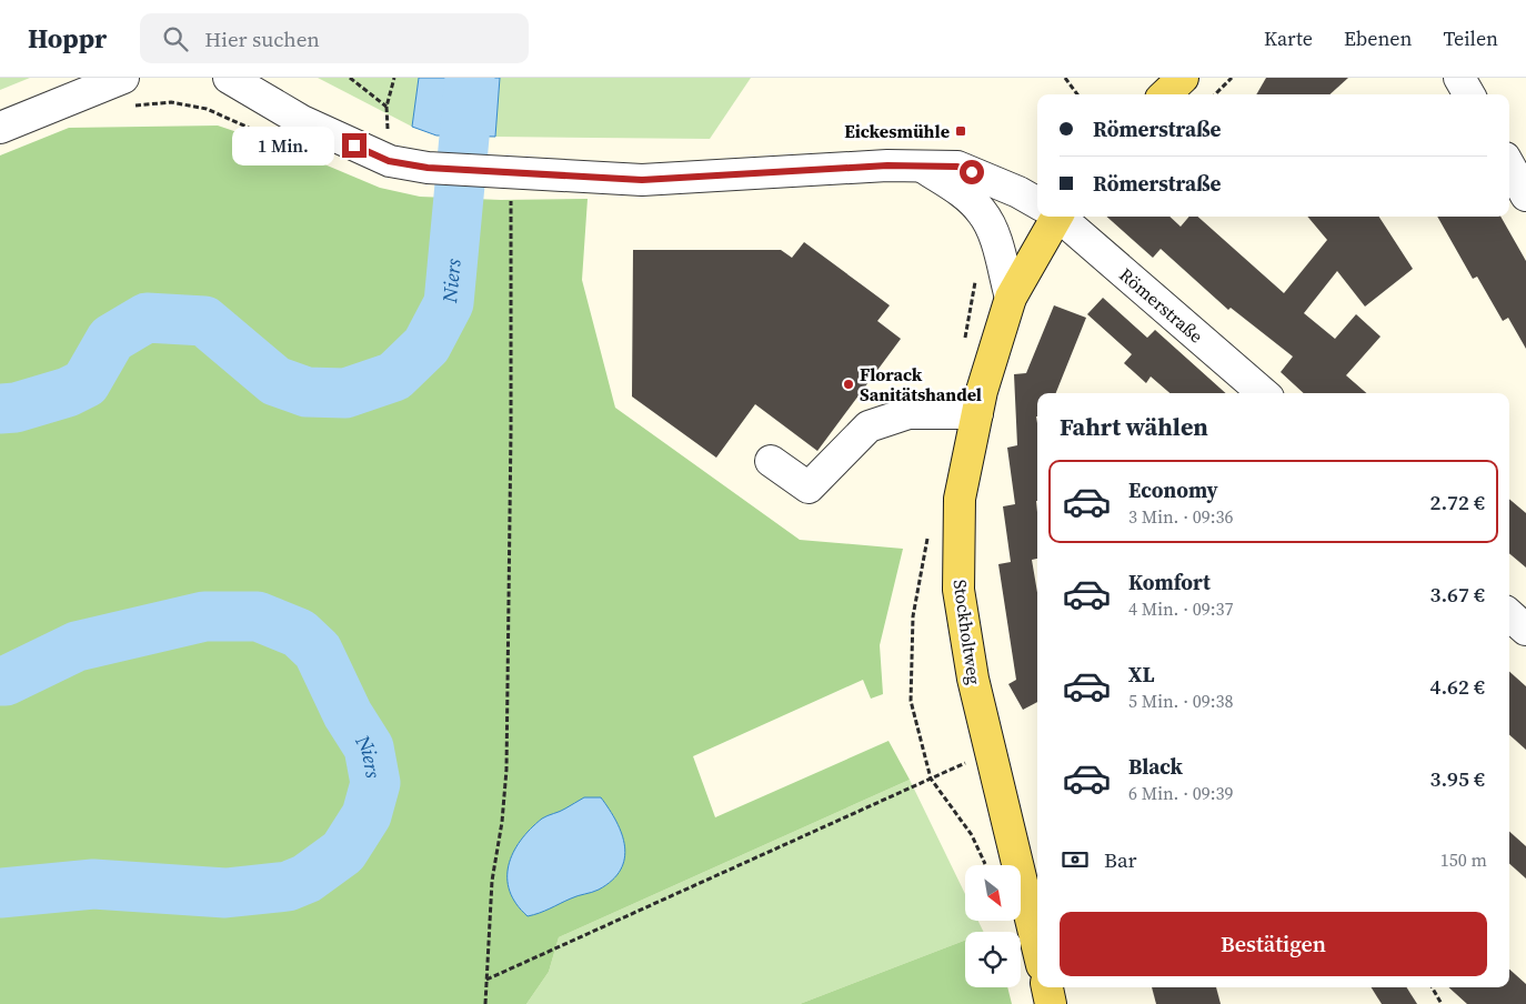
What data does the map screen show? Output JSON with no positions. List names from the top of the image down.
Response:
{
  "streets": {
    "main road": ["Stockholtweg"],
    "street": ["Römerstraße"]
  },
  "water": ["Niers"],
  "places": {
    "transit": ["Eickesmühle"],
    "other": ["Florack Sanitätshandel"]
  },
  "north": "bottom right",
  "page": {
    "header": "Hoppr",
    "search": "Hier suchen",
    "nav": ["Karte", "Ebenen", "Teilen"],
    "banner": ["Römerstraße", "Römerstraße"],
    "bubble": "1 Min.",
    "heading": "Fahrt wählen",
    "list": [
      {
        "name": "Economy",
        "note": "3 Min. · 09:36",
        "value": "2.72 €"
      },
      {
        "name": "Komfort",
        "note": "4 Min. · 09:37",
        "value": "3.67 €"
      },
      {
        "name": "XL",
        "note": "5 Min. · 09:38",
        "value": "4.62 €"
      },
      {
        "name": "Black",
        "note": "6 Min. · 09:39",
        "value": "3.95 €"
      }
    ],
    "pay": ["Bar", "150 m"],
    "buttons": "Bestätigen"
  }
}
